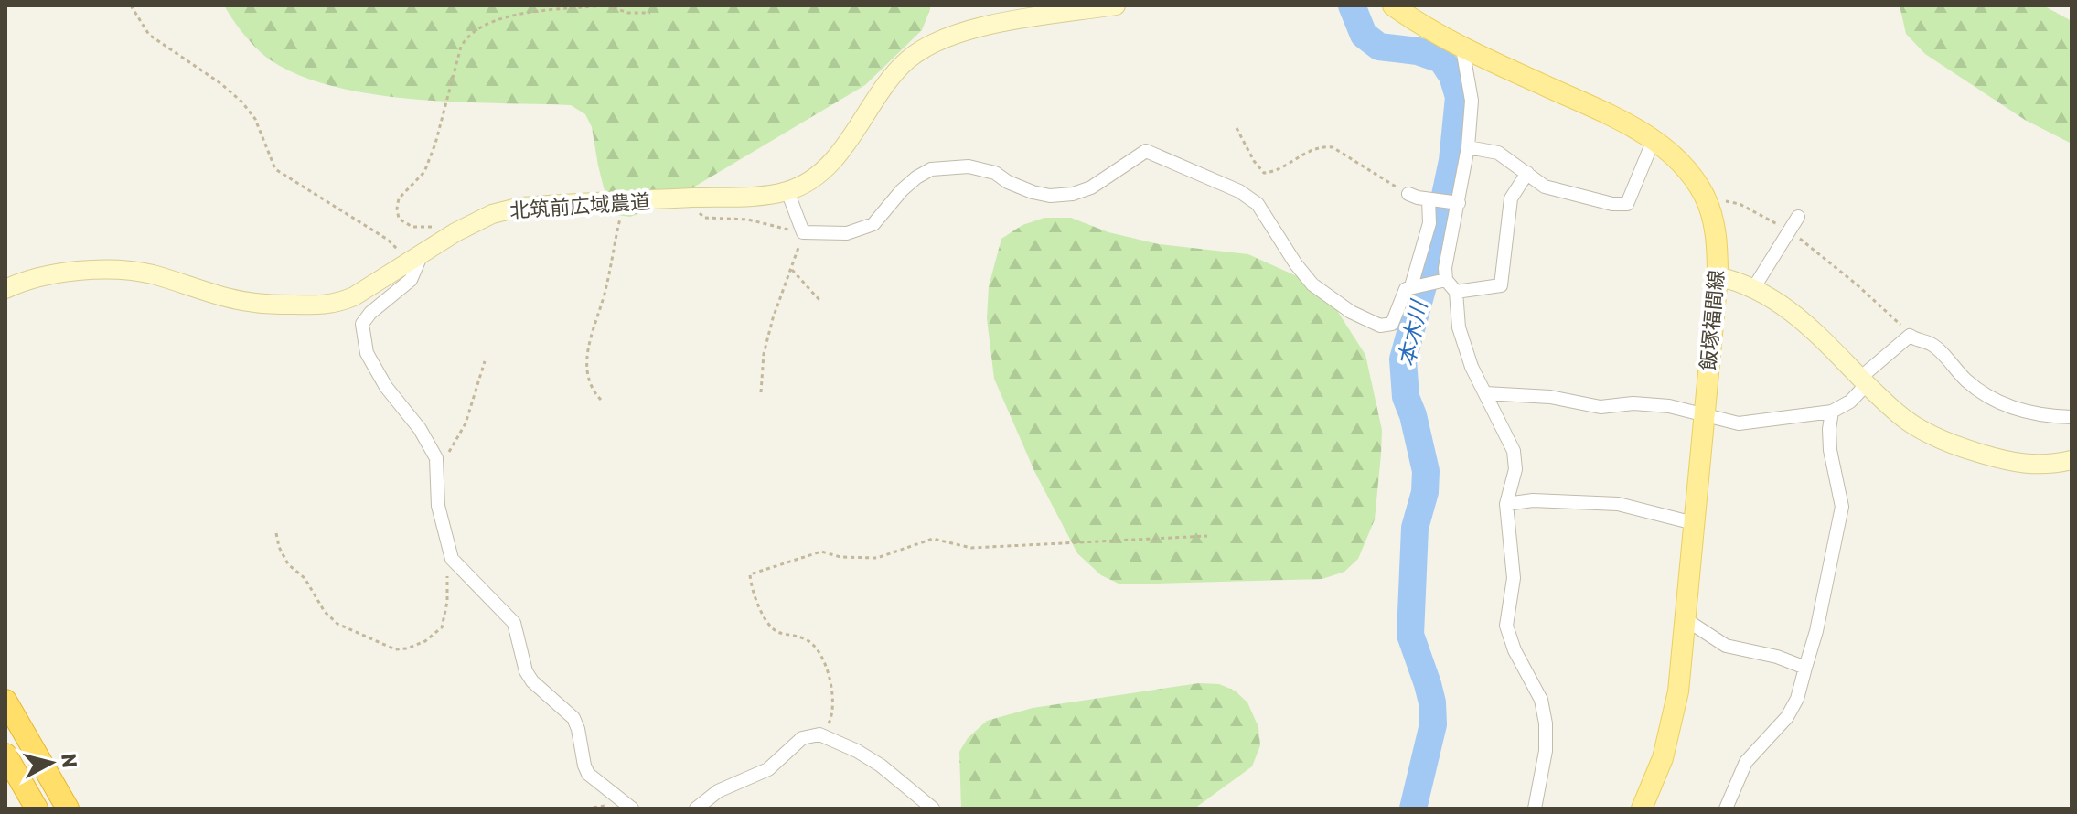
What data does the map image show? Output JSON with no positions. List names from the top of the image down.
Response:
{
  "streets": {
    "main road": ["飯塚福間線"],
    "street": ["北筑前広域農道"]
  },
  "water": ["本木川"],
  "north": "right"
}
